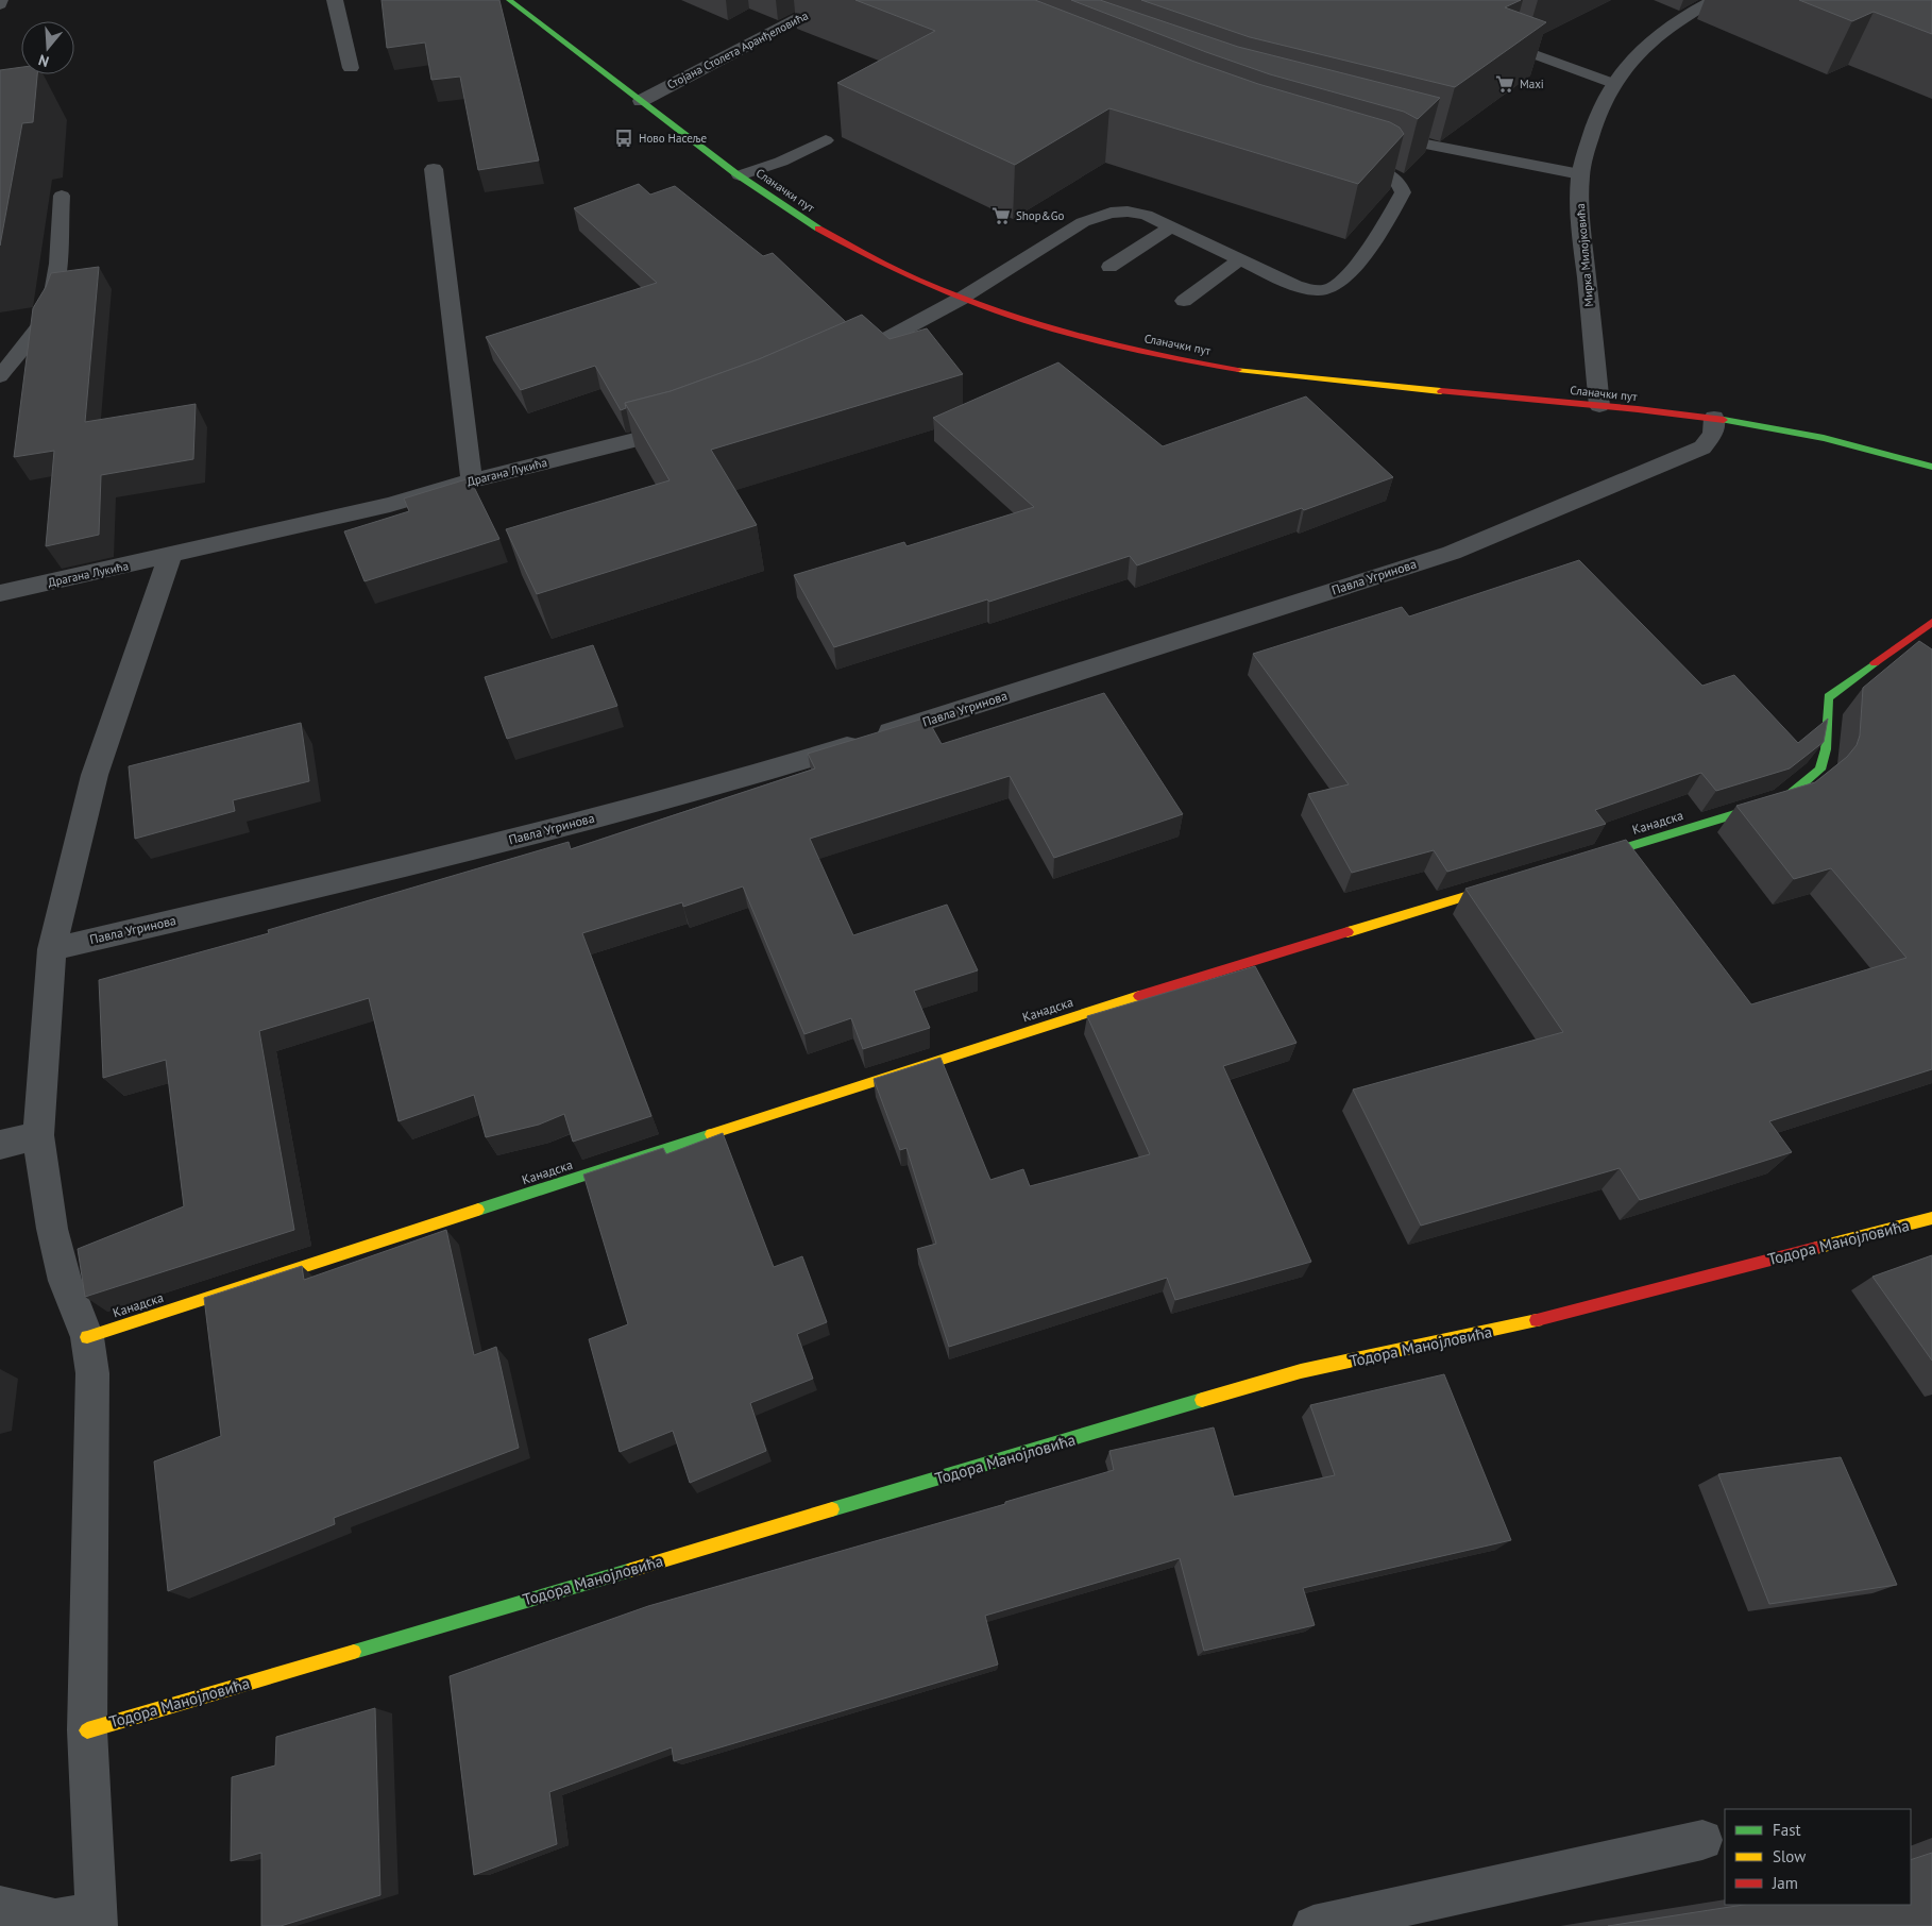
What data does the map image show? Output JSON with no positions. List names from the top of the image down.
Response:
{
  "streets": {
    "street": [
      "Стојана Столета Аранђеловића",
      "Сланачки пут",
      "Мирка Милојковића",
      "Драгана Лукића",
      "Павла Угринова",
      "Канадска",
      "Тодора Манојловића"
    ]
  },
  "crossings": [
    ["Стојана Столета Аранђеловића", "Сланачки пут"],
    ["Сланачки пут", "Мирка Милојковића"],
    ["Сланачки пут", "Павла Угринова"]
  ],
  "places": {
    "supermarket": ["Maxi", "Shop&Go"],
    "bus stop": ["Ново Насеље"]
  },
  "legend": ["Fast", "Slow", "Jam"],
  "north": "bottom"
}
